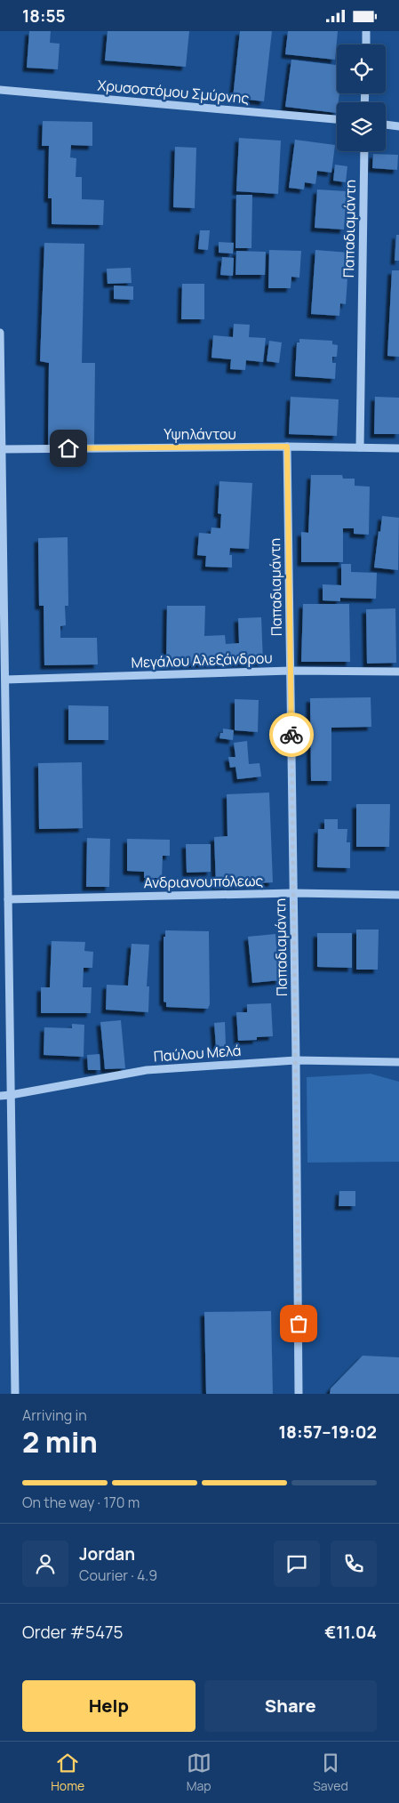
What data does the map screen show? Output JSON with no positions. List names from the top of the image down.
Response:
{
  "streets": {
    "street": [
      "Χρυσοστόμου Σμύρνης",
      "Παπαδιαμάντη",
      "Υψηλάντου",
      "Μεγάλου Αλεξάνδρου",
      "Ανδριανουπόλεως",
      "Παύλου Μελά"
    ]
  },
  "crossings": [
    ["Παπαδιαμάντη", "Υψηλάντου"],
    ["Παπαδιαμάντη", "Μεγάλου Αλεξάνδρου"],
    ["Παπαδιαμάντη", "Ανδριανουπόλεως"],
    ["Παπαδιαμάντη", "Παύλου Μελά"]
  ],
  "page": {
    "status": "18:55",
    "heading": ["2 min", "Arriving in", "18:57–19:02"],
    "panel": [
      "Jordan",
      "Courier · 4.9",
      "Order #5475",
      "€11.04"
    ],
    "bar": "On the way · 170 m",
    "buttons": ["Help", "Share"],
    "tabs": ["Home", "Map", "Saved"]
  }
}
